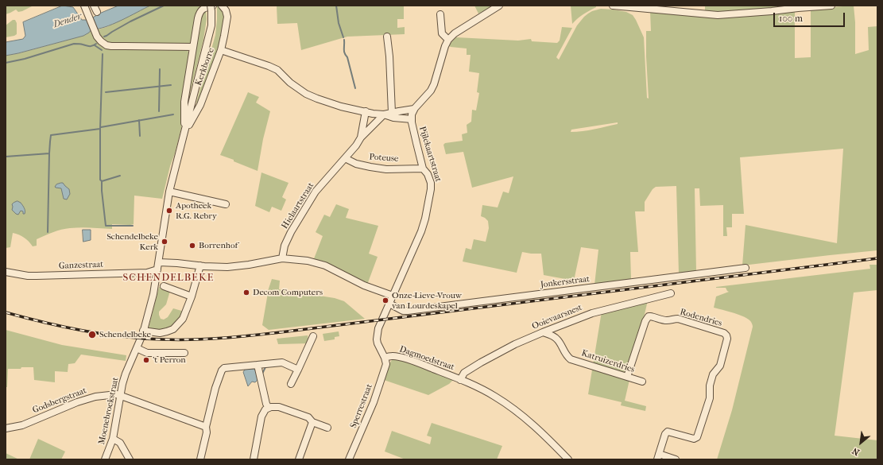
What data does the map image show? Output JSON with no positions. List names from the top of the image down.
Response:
{
  "streets": {
    "street": [
      "Kerkborre",
      "Pijlekaartstraat",
      "Poteuse",
      "Hielaartstraat",
      "Ganzestraat",
      "Jonkersstraat",
      "Ooievaarsnest",
      "Rodendries",
      "Dagmoedstraat",
      "Katruizerdries",
      "Godsbergstraat",
      "Sperrestraat",
      "Moenebroekstraat"
    ]
  },
  "crossings": [
    ["Kerkborre", "Ganzestraat"],
    ["Kerkborre", "Moenebroekstraat"],
    ["Pijlekaartstraat", "Poteuse"],
    ["Poteuse", "Hielaartstraat"],
    ["Ooievaarsnest", "Dagmoedstraat"],
    ["Ooievaarsnest", "Katruizerdries"],
    ["Rodendries", "Katruizerdries"],
    ["Dagmoedstraat", "Sperrestraat"],
    ["Godsbergstraat", "Moenebroekstraat"]
  ],
  "districts": ["SCHENDELBEKE"],
  "water": ["Dender"],
  "places": [
    "Apotheek R.G. Rebry",
    "Schendelbeke Kerk",
    "Borrenhof",
    "Decom Computers",
    "Onze-Lieve-Vrouw van Lourdeskapel",
    "Schendelbeke",
    "'t Perron"
  ],
  "scale_bar": "100 m",
  "north": "bottom left"
}
